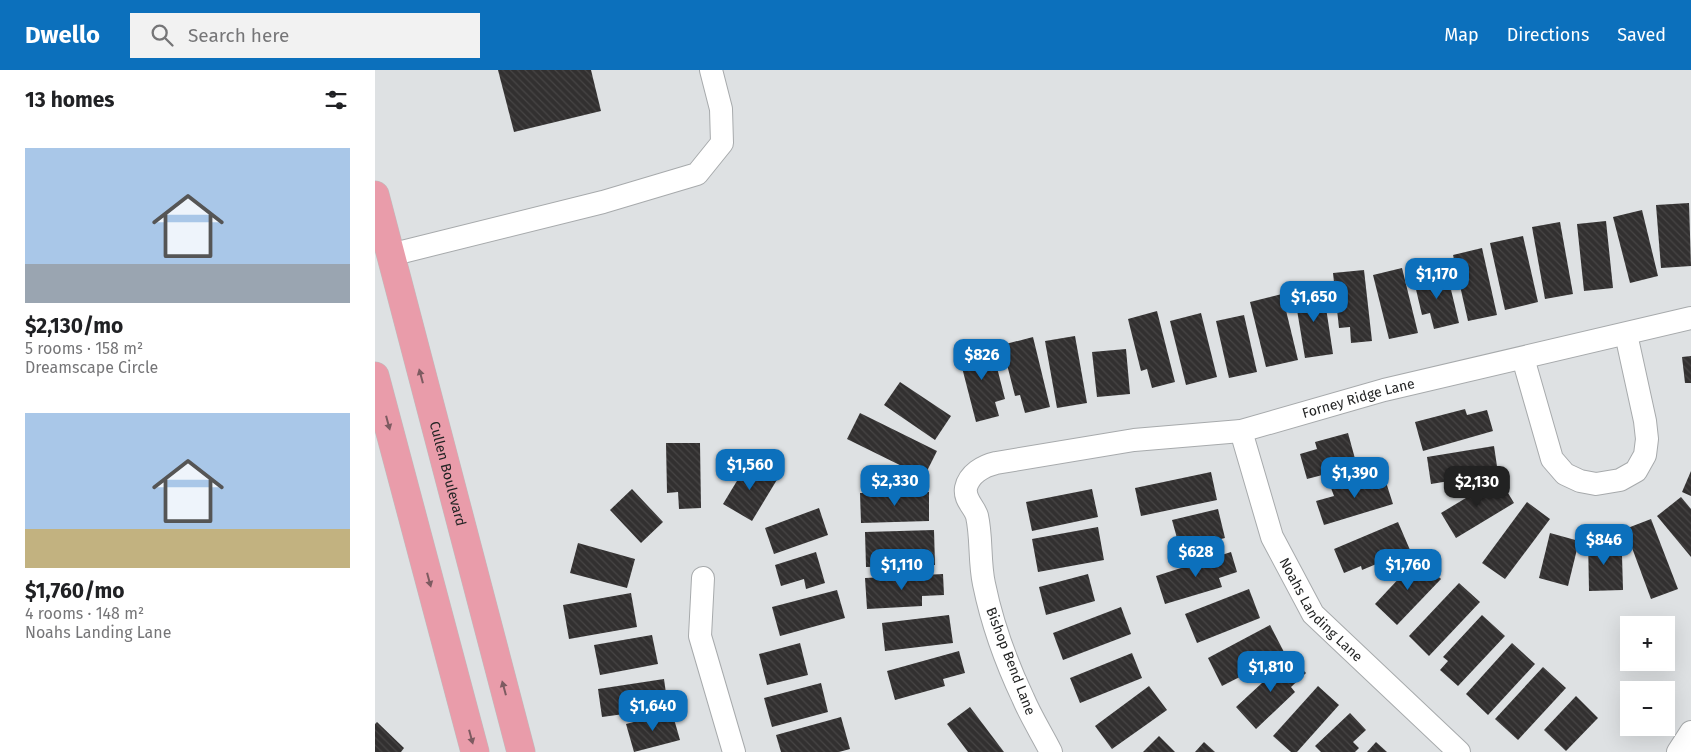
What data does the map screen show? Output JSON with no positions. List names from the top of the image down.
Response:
{
  "streets": {
    "main road": ["Cullen Boulevard"],
    "street": ["Forney Ridge Lane", "Noahs Landing Lane", "Bishop Bend Lane"]
  },
  "crossings": [
    ["Forney Ridge Lane", "Noahs Landing Lane"],
    ["Forney Ridge Lane", "Bishop Bend Lane"]
  ],
  "page": {
    "header": "Dwello",
    "search": "Search here",
    "nav": ["Map", "Directions", "Saved"],
    "heading": "13 homes",
    "list": [
      {
        "name": "$2,130/mo",
        "note": "5 rooms · 158 m² · Dreamscape Circle"
      },
      {
        "name": "$1,760/mo",
        "note": "4 rooms · 148 m² · Noahs Landing Lane"
      }
    ],
    "price": [
      "$1,170",
      "$1,650",
      "$826",
      "$1,560",
      "$1,390",
      "$2,330",
      "$2,130",
      "$846",
      "$628",
      "$1,110",
      "$1,760",
      "$1,810",
      "$1,640"
    ],
    "map_buttons": ["+", "−"]
  }
}
